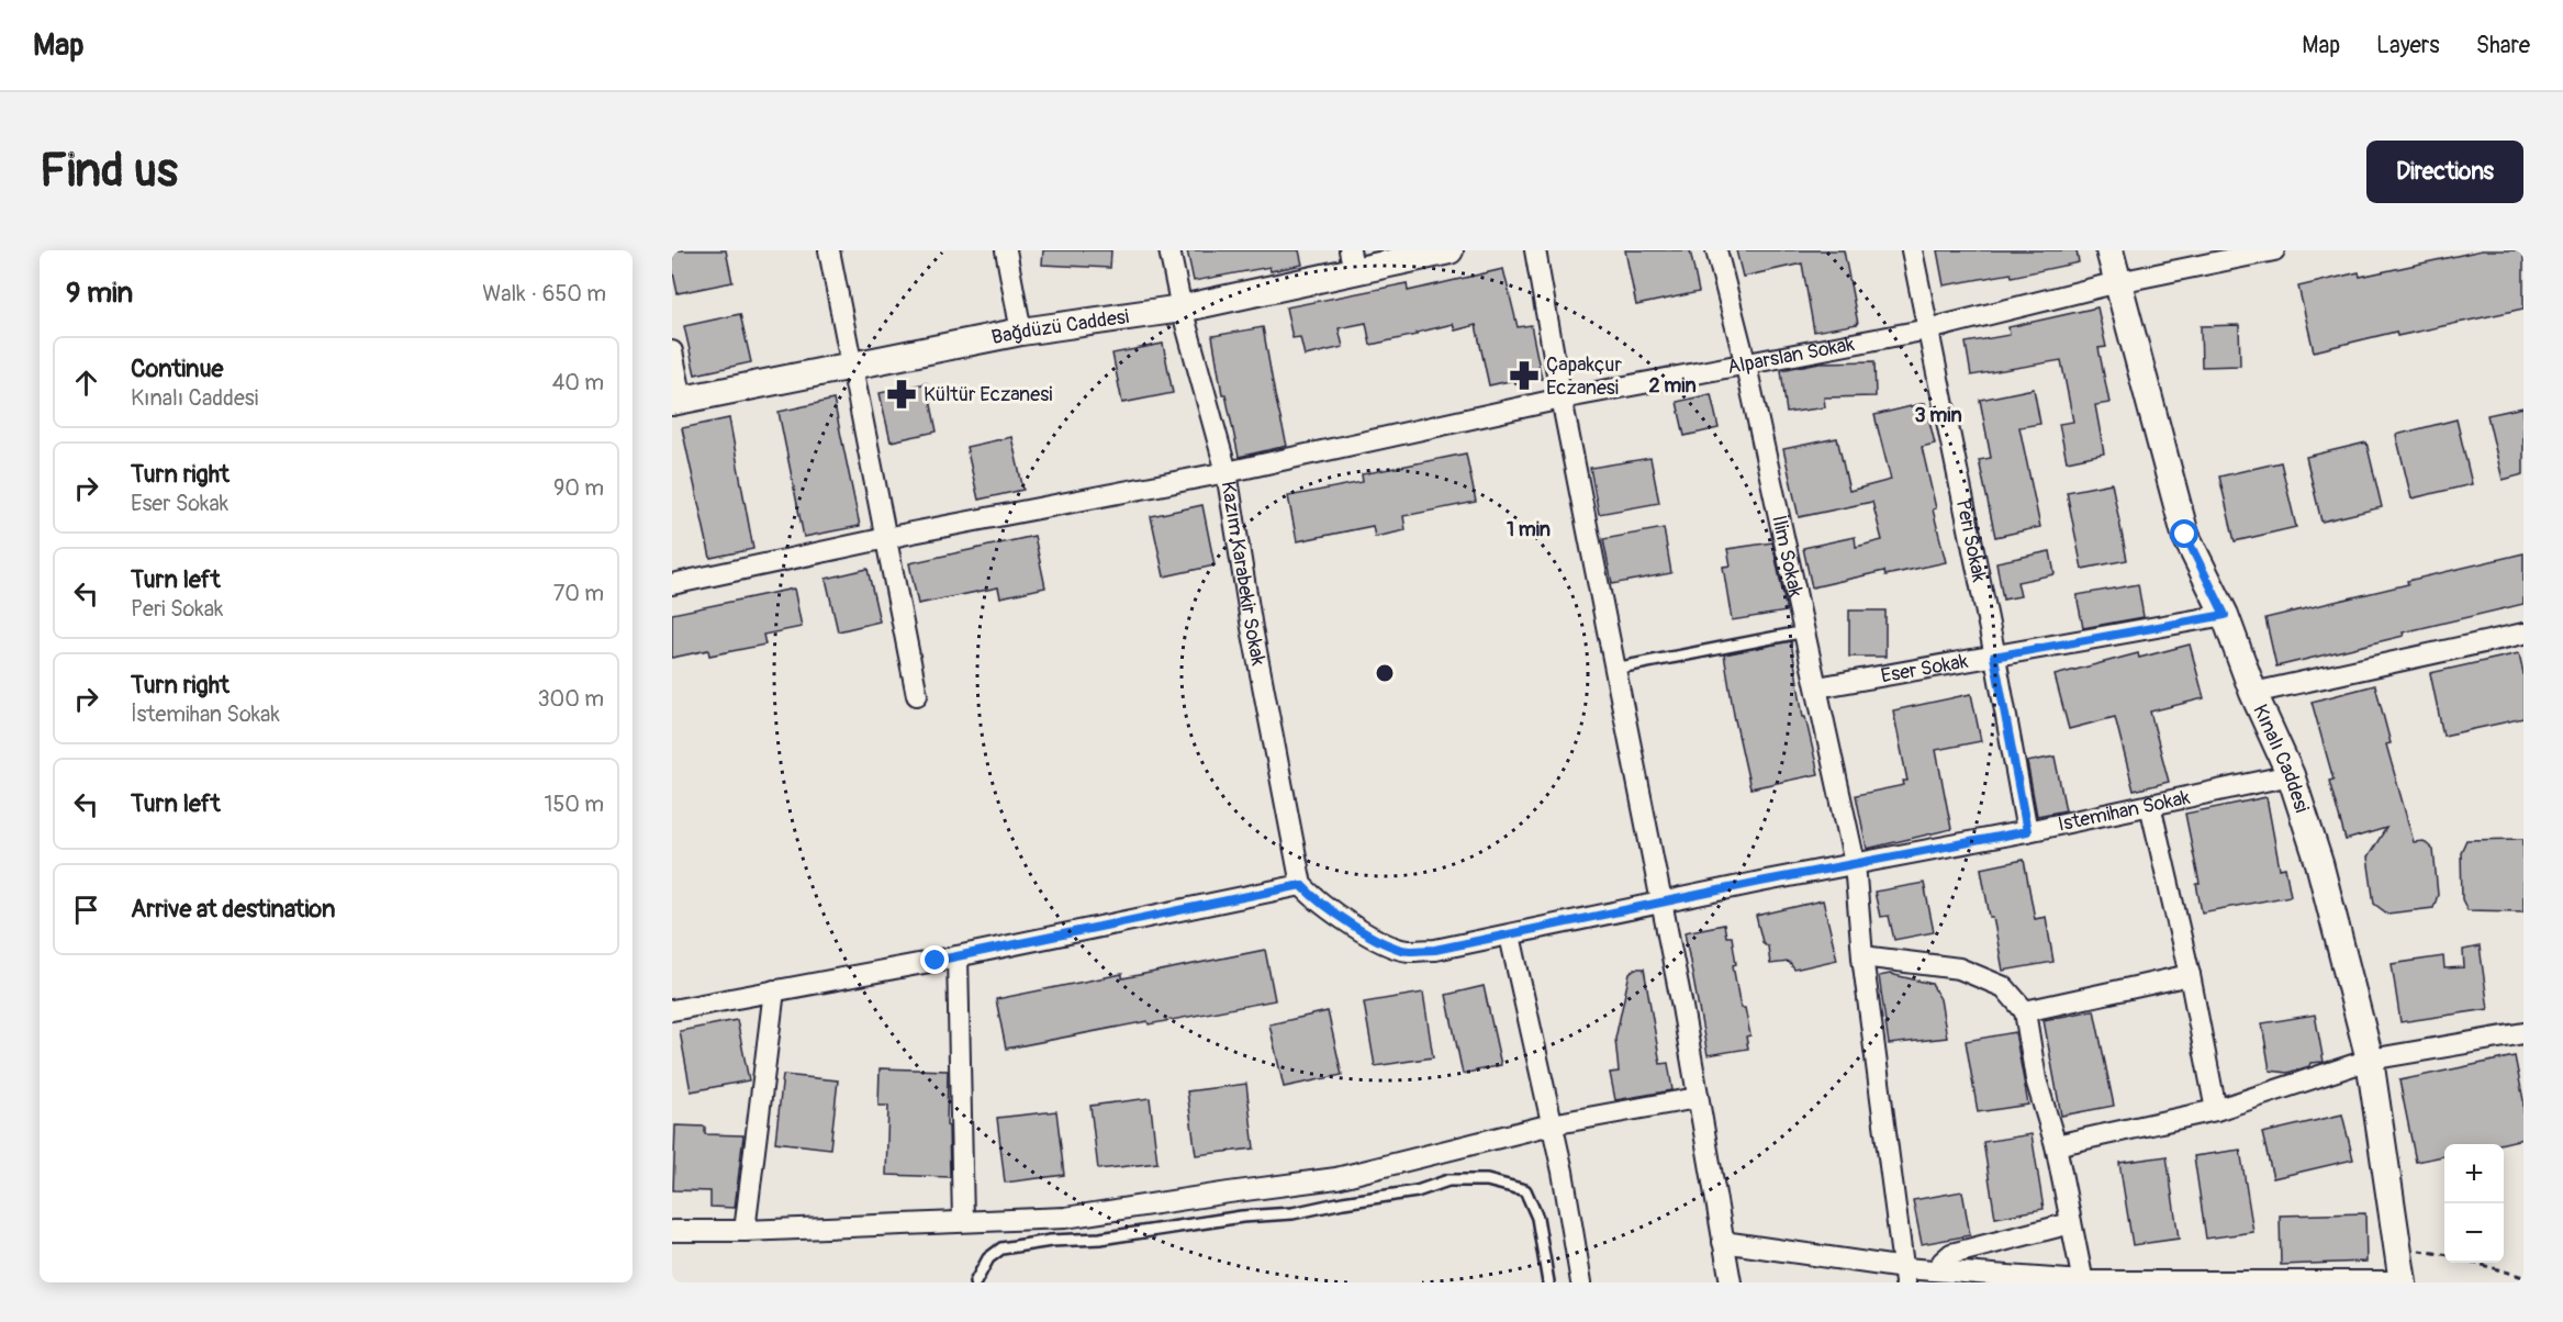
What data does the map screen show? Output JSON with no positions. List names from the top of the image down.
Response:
{
  "streets": {
    "street": [
      "Bağdüzü Caddesi",
      "Alparslan Sokak",
      "Peri Sokak",
      "İlim Sokak",
      "Kazım Karabekir Sokak",
      "Eser Sokak",
      "Kınalı Caddesi",
      "İstemihan Sokak"
    ]
  },
  "crossings": [
    ["Bağdüzü Caddesi", "Kazım Karabekir Sokak"],
    ["Alparslan Sokak", "Peri Sokak"],
    ["Alparslan Sokak", "İlim Sokak"],
    ["Alparslan Sokak", "Kazım Karabekir Sokak"],
    ["Alparslan Sokak", "Kınalı Caddesi"],
    ["Peri Sokak", "Eser Sokak"],
    ["Peri Sokak", "İstemihan Sokak"],
    ["İlim Sokak", "Eser Sokak"],
    ["İlim Sokak", "İstemihan Sokak"],
    ["Kazım Karabekir Sokak", "İstemihan Sokak"],
    ["Eser Sokak", "Kınalı Caddesi"],
    ["Kınalı Caddesi", "İstemihan Sokak"]
  ],
  "places": {
    "pharmacy": ["Çapakçur Eczanesi", "Kültür Eczanesi"]
  },
  "page": {
    "header": "Map",
    "nav": ["Map", "Layers", "Share"],
    "buttons": "Directions",
    "title": "Find us",
    "heading": ["9 min", "Walk · 650 m"],
    "list": [
      ["Continue", "Kınalı Caddesi", "40 m"],
      ["Turn right", "Eser Sokak", "90 m"],
      ["Turn left", "Peri Sokak", "70 m"],
      ["Turn right", "İstemihan Sokak", "300 m"],
      ["Turn left", "150 m"],
      "Arrive at destination"
    ],
    "map_buttons": ["+", "−"]
  },
  "rings": ["2 min", "3 min", "1 min"]
}
